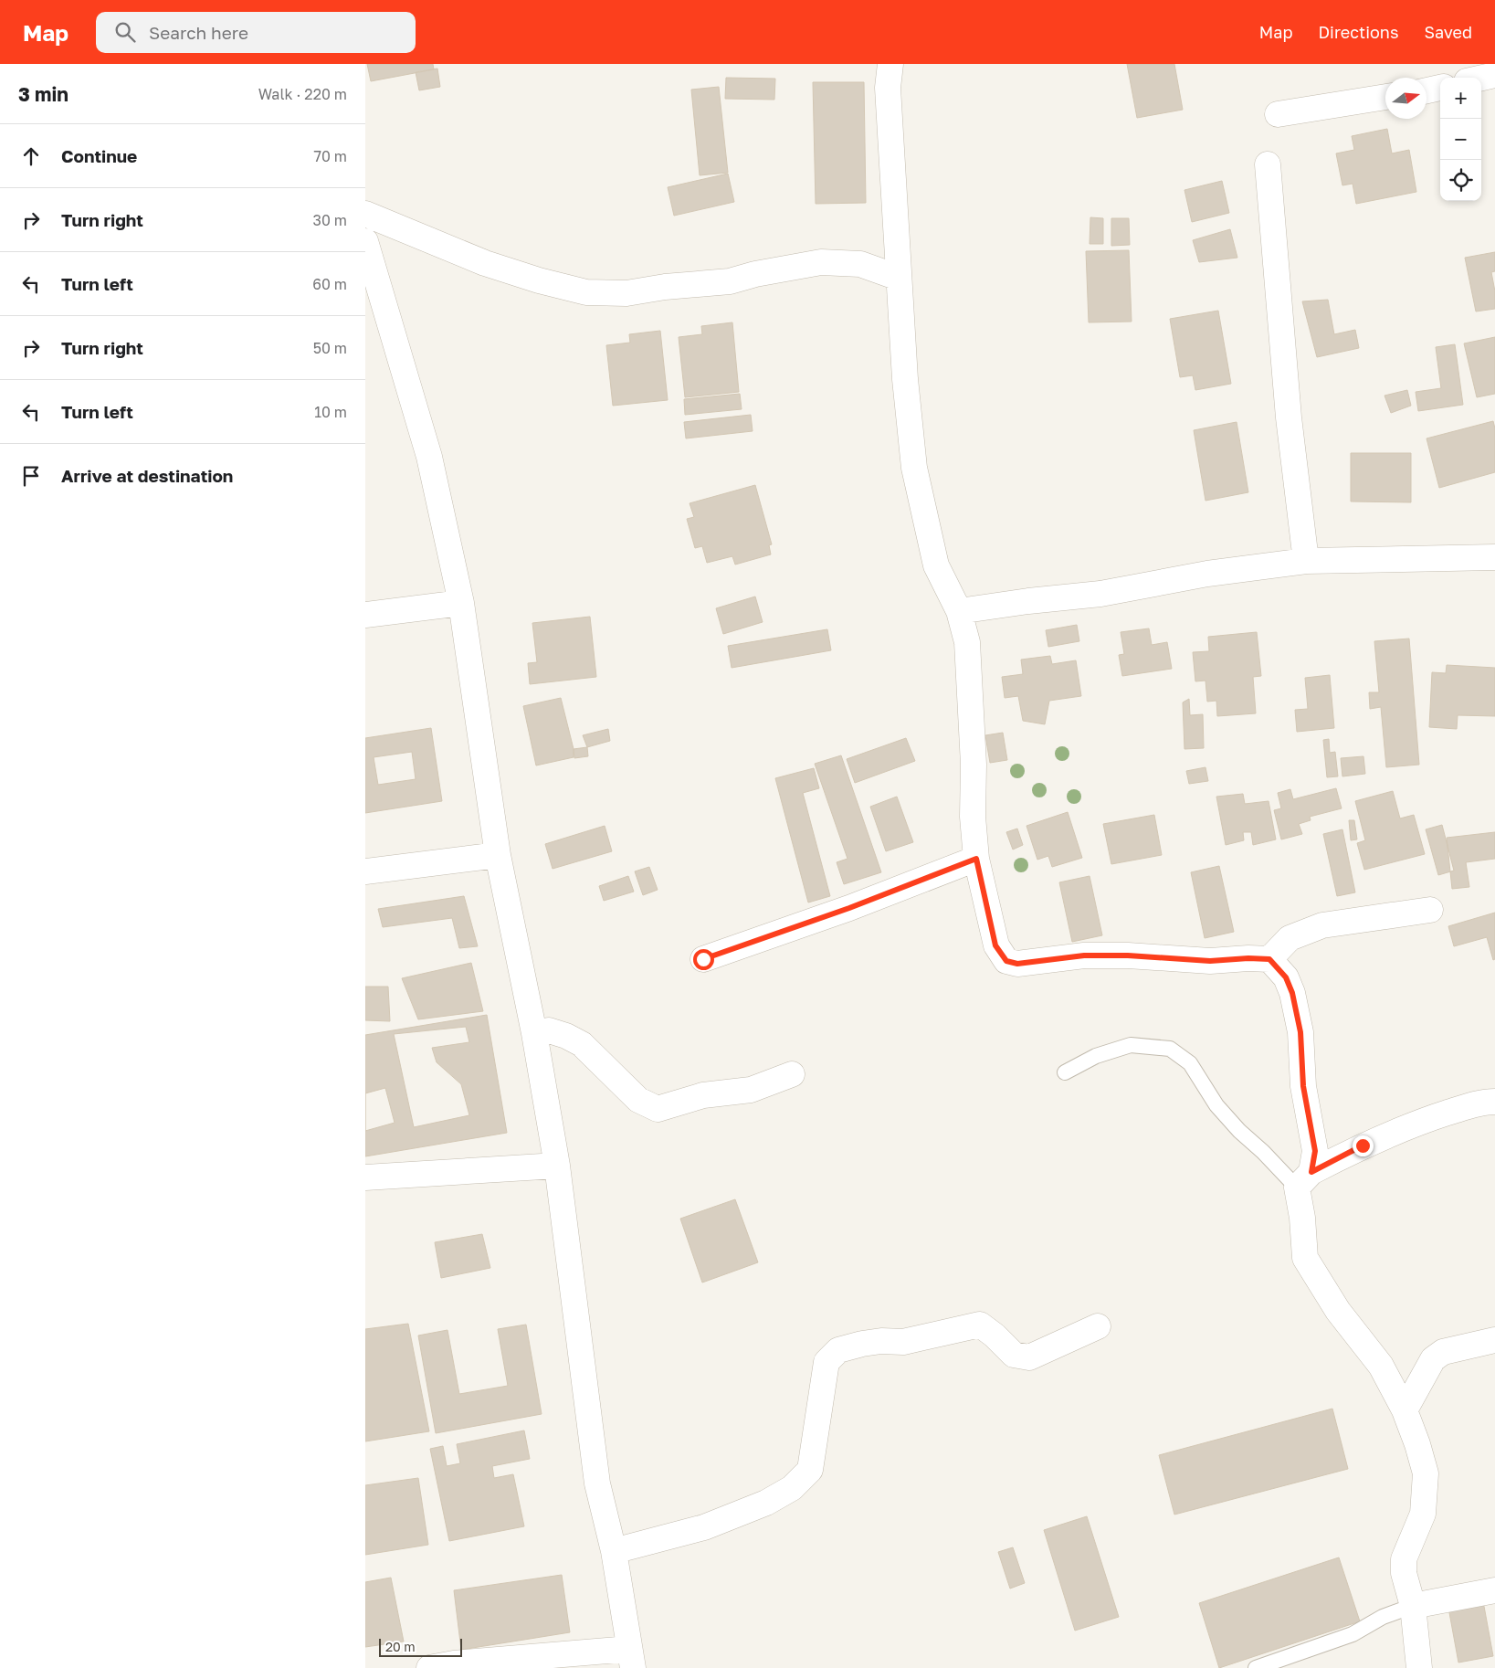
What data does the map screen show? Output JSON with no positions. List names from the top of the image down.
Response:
{
  "scale_bar": "20 m",
  "north": "right",
  "page": {
    "header": "Map",
    "search": "Search here",
    "nav": ["Map", "Directions", "Saved"],
    "heading": ["3 min", "Walk · 220 m"],
    "map_buttons": ["+", "−"],
    "list": [
      ["Continue", "70 m"],
      ["Turn right", "30 m"],
      ["Turn left", "60 m"],
      ["Turn right", "50 m"],
      ["Turn left", "10 m"],
      "Arrive at destination"
    ],
    "scale": "20 m"
  }
}
